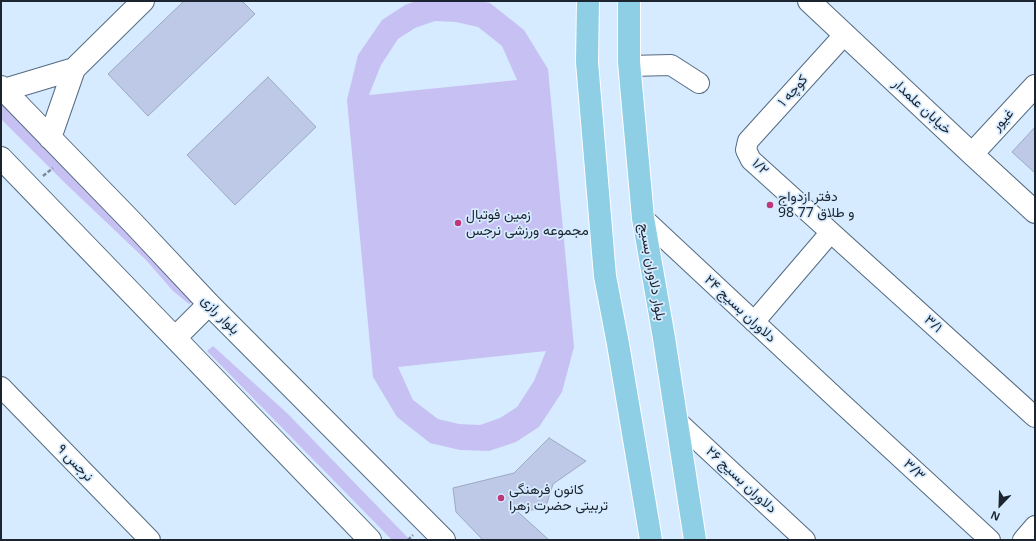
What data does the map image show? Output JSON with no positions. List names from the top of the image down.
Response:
{
  "streets": {
    "main road": [
      "خیابان علمدار",
      "غیور",
      "بلوار دلاوران بسیج",
      "بلوار رازی"
    ],
    "street": [
      "کوچه ۱",
      "۱/۲",
      "دلاوران بسیج ۲۴",
      "۳/۱",
      "نرجس ۹",
      "۳/۳",
      "دلاوران بسیج ۲۶"
    ]
  },
  "crossings": [
    ["کوچه ۱", "خیابان علمدار"],
    ["کوچه ۱", "۱/۲"],
    ["خیابان علمدار", "غیور"],
    ["۱/۲", "۳/۱"],
    ["بلوار دلاوران بسیج", "دلاوران بسیج ۲۴"],
    ["بلوار دلاوران بسیج", "دلاوران بسیج ۲۶"],
    ["دلاوران بسیج ۲۴", "۳/۳"]
  ],
  "places": ["دفتر ازدواج 98 و طلاق 77", "زمین فوتبال مجموعه ورزشی نرجس", "کانون فرهنگی تربیتی حضرت زهرا"],
  "north": "bottom left"
}
